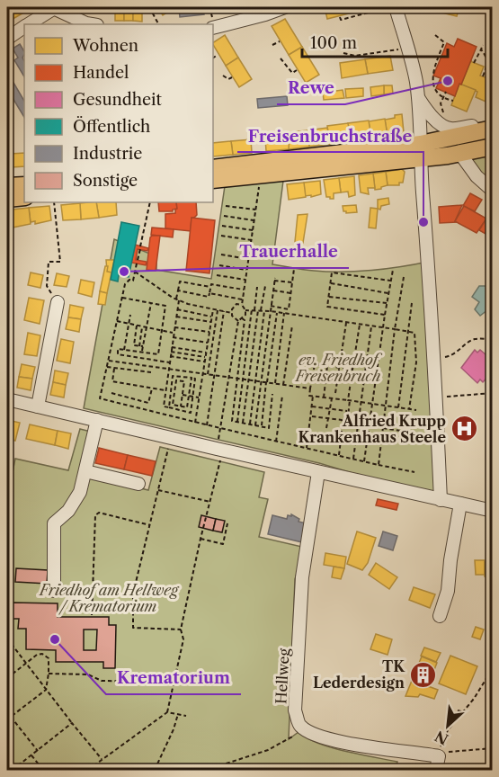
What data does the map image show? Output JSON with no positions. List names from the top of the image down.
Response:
{
  "streets": {
    "street": ["Hellweg"]
  },
  "parks": ["ev. Friedhof Freisenbruch", "Friedhof am Hellweg / Krematorium"],
  "places": {
    "other": [
      "Rewe",
      "Freisenbruchstraße",
      "Trauerhalle",
      "Krematorium"
    ],
    "hospital": ["Alfried Krupp Krankenhaus Steele"],
    "building": ["TK Lederdesign"]
  },
  "legend": [
    "Wohnen",
    "Handel",
    "Gesundheit",
    "Öffentlich",
    "Industrie",
    "Sonstige"
  ],
  "scale_bar": "100 m",
  "north": "bottom left"
}
